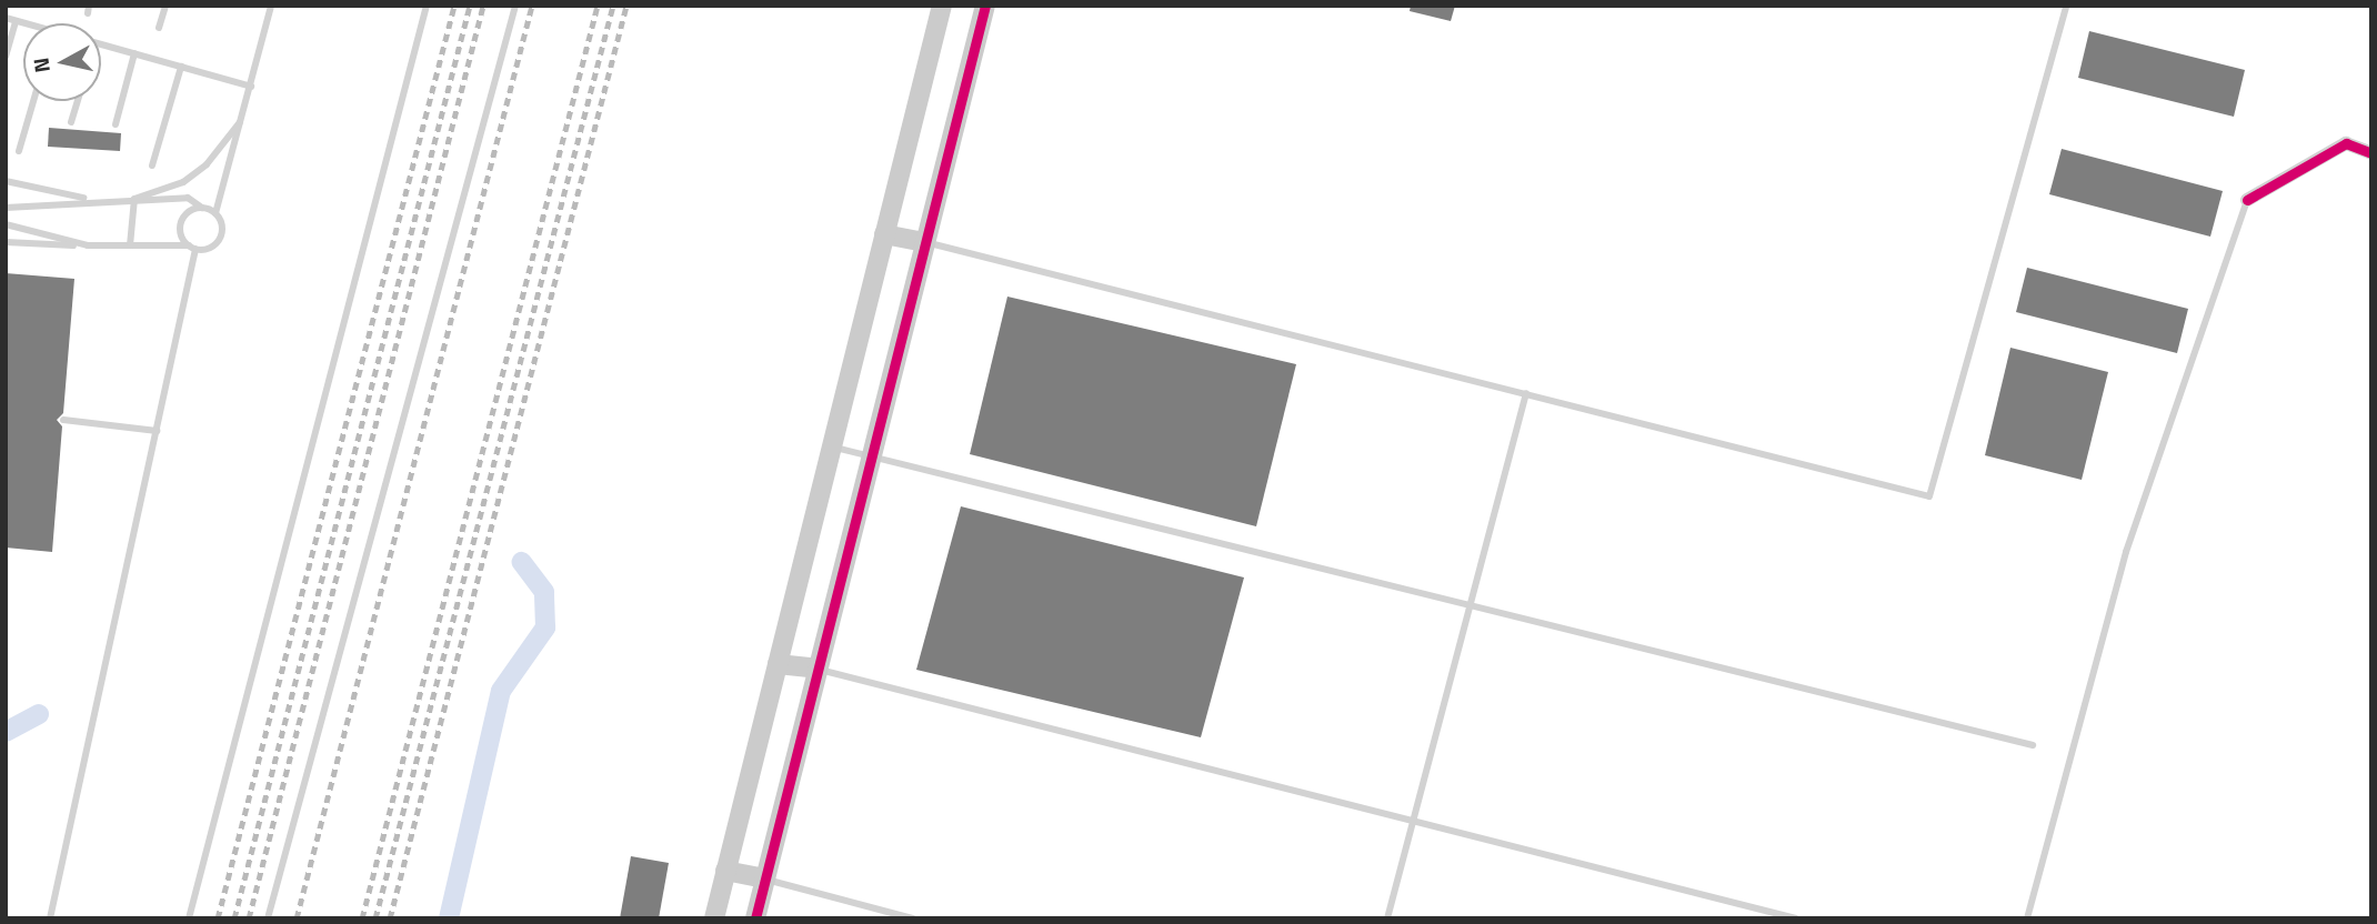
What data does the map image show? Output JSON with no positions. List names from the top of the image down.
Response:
{
  "north": "left"
}
